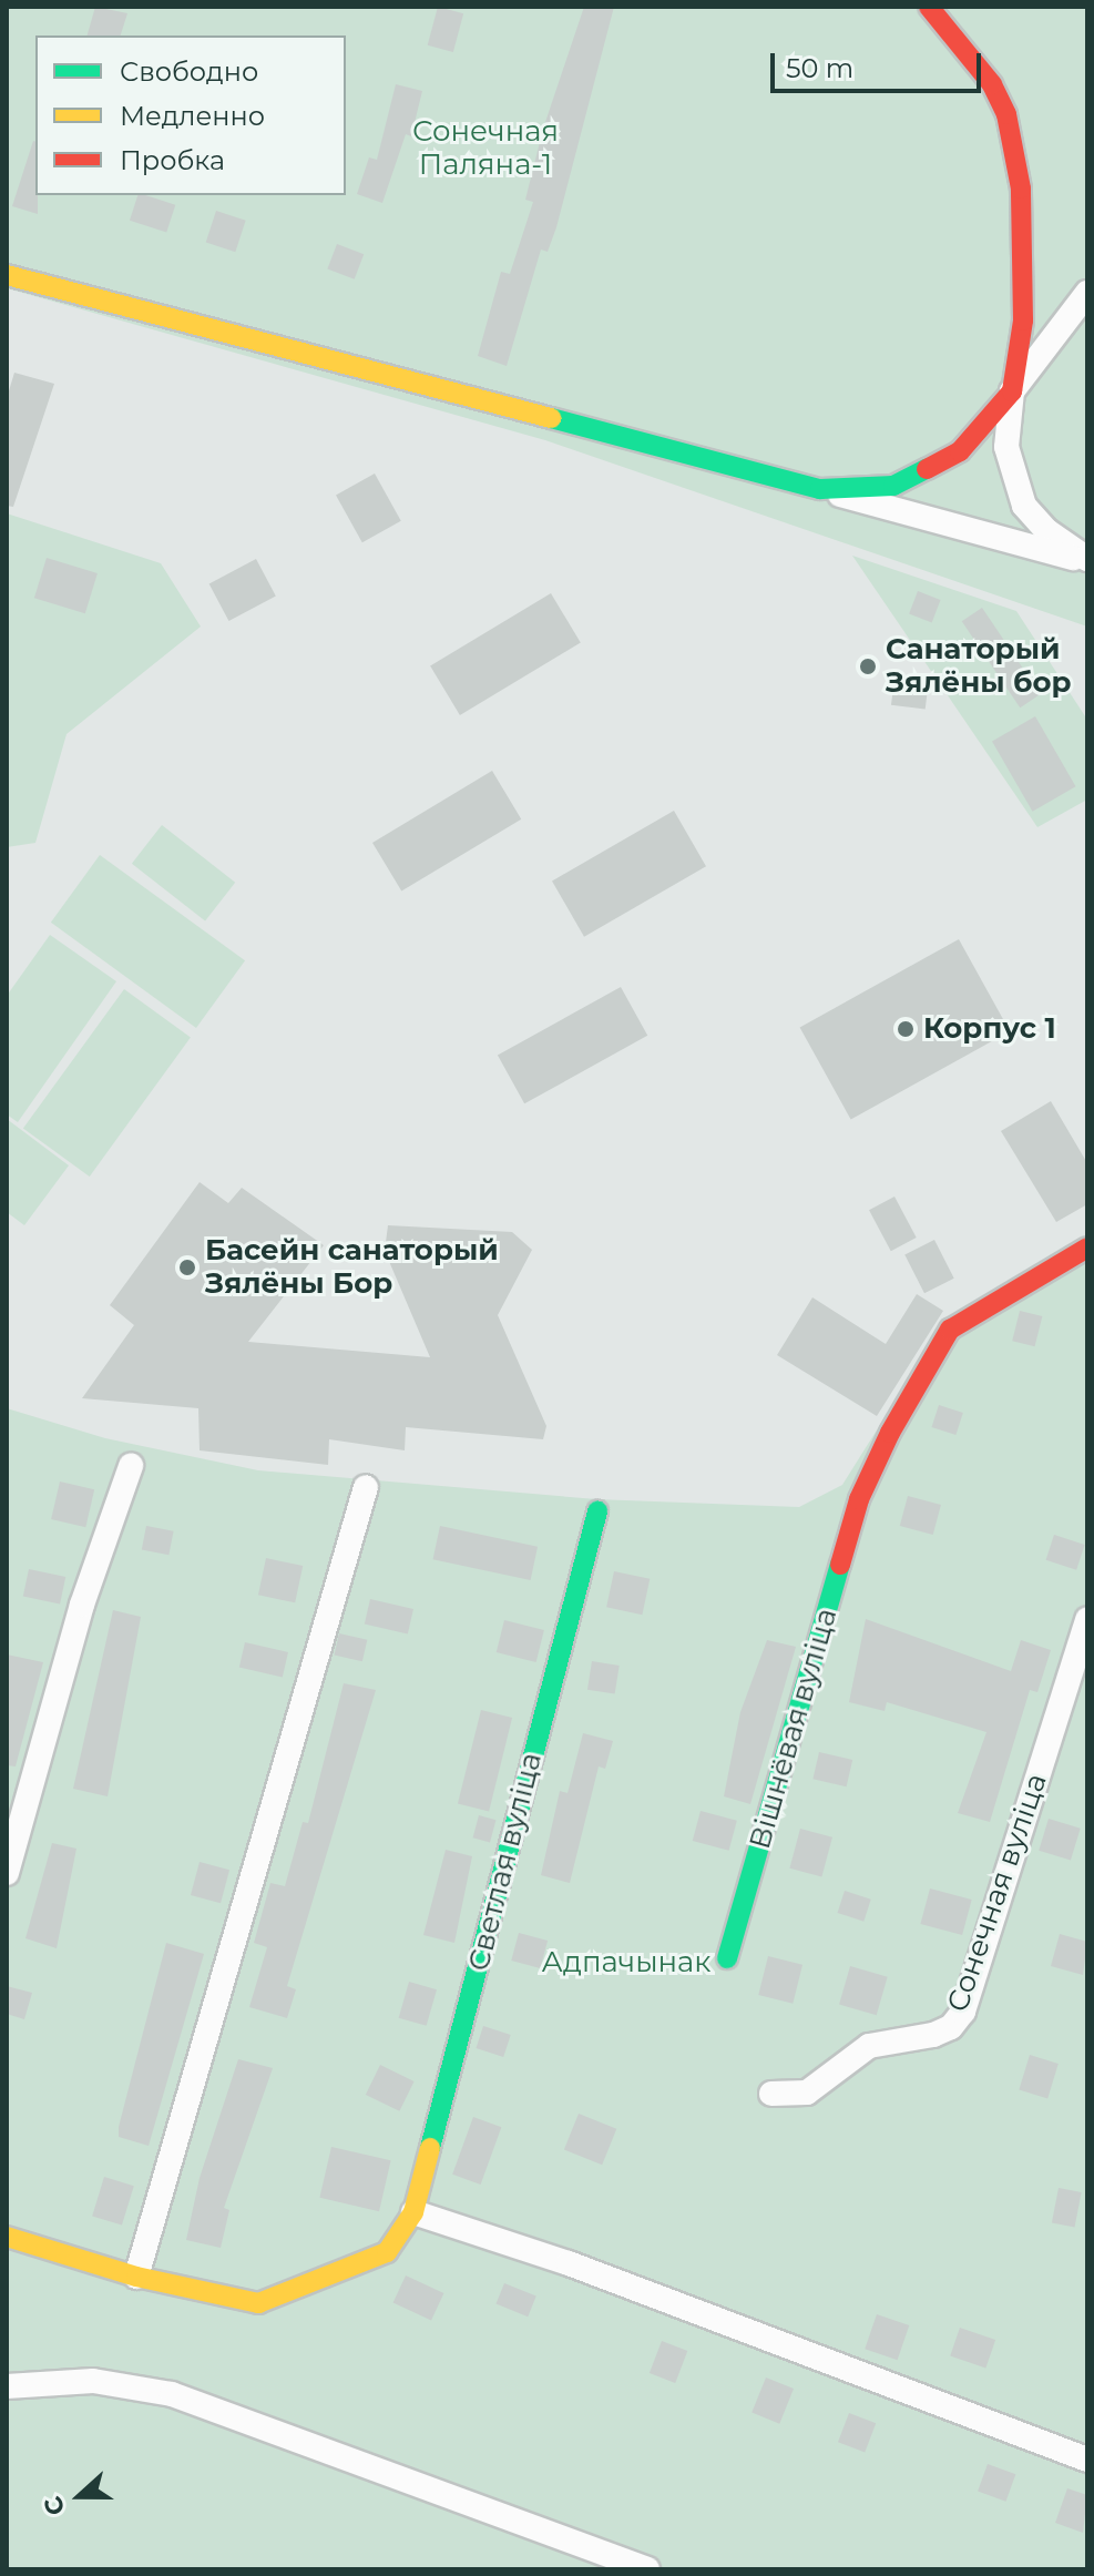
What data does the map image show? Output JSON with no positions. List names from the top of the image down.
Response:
{
  "streets": {
    "street": ["Вішнёвая вуліца", "Светлая вуліца", "Сонечная вуліца"]
  },
  "parks": ["Сонечная Паляна-1", "Адпачынак"],
  "places": ["Санаторый Зялёны бор", "Корпус 1", "Басейн санаторый Зялёны Бор"],
  "legend": ["Свободно", "Медленно", "Пробка"],
  "scale_bar": "50 m",
  "north": "left"
}
